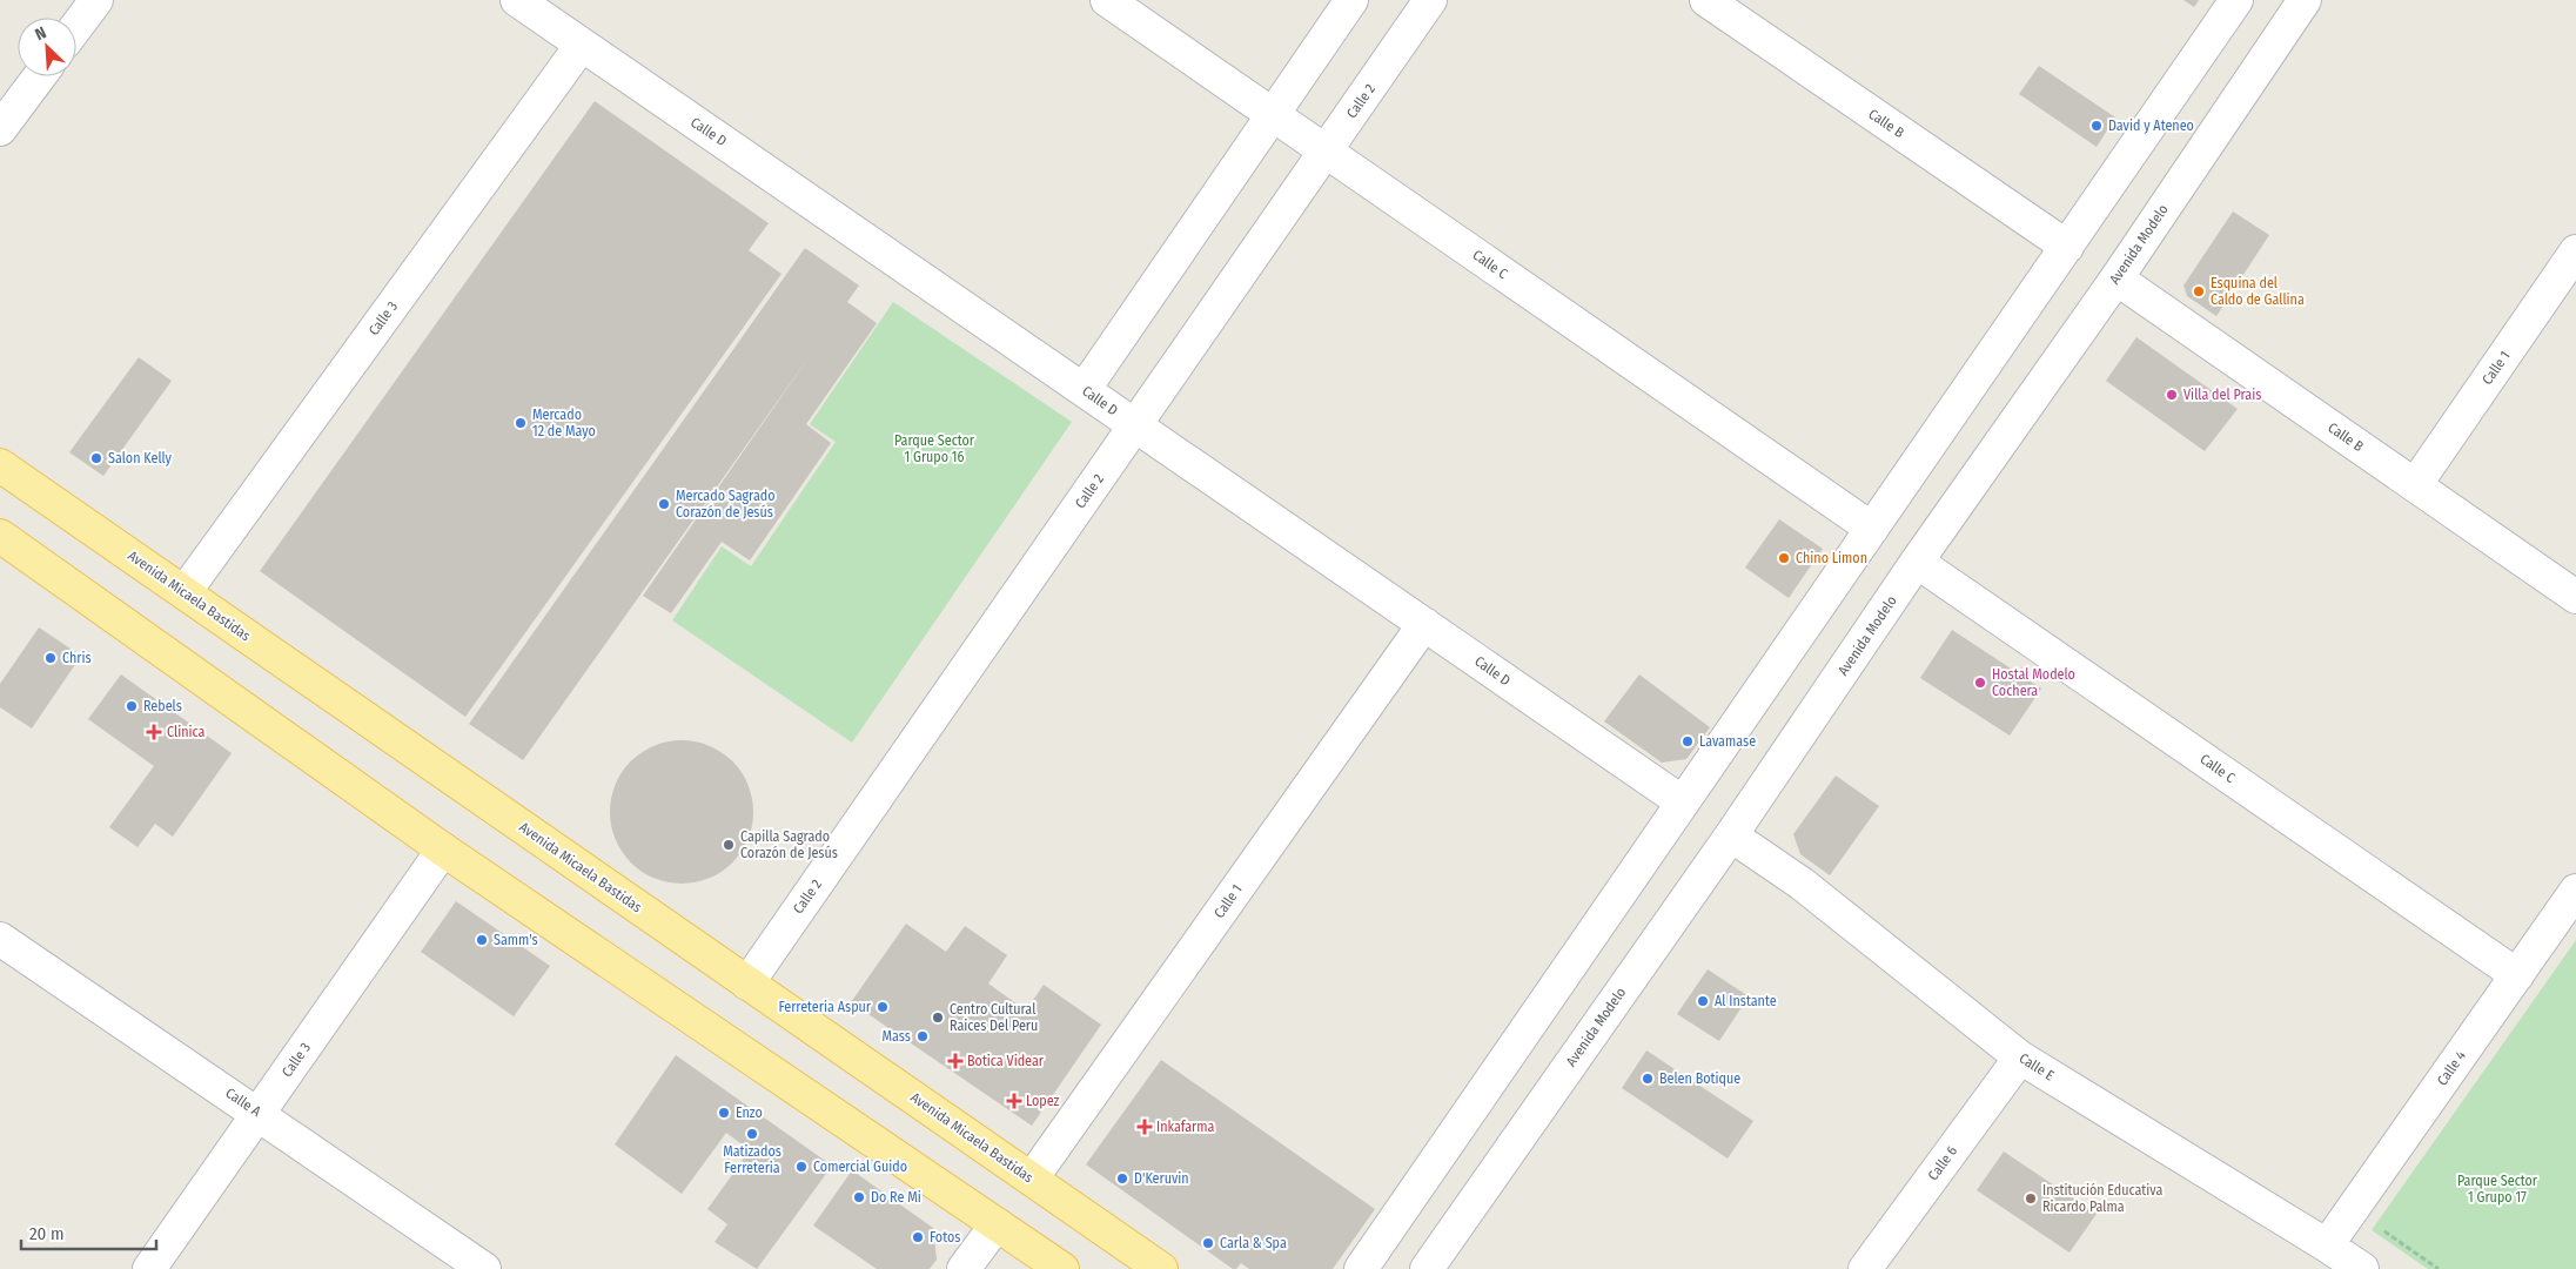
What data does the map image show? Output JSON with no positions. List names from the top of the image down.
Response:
{
  "streets": {
    "main road": ["Avenida Micaela Bastidas"],
    "street": [
      "Calle 2",
      "Calle B",
      "Calle D",
      "Avenida Modelo",
      "Calle C",
      "Calle 3",
      "Calle 1",
      "Calle E",
      "Calle 4",
      "Calle A",
      "Calle 6"
    ]
  },
  "crossings": [
    ["Calle 2", "Calle D"],
    ["Calle 2", "Calle C"],
    ["Calle 2", "Avenida Micaela Bastidas"],
    ["Calle B", "Avenida Modelo"],
    ["Calle B", "Calle 1"],
    ["Calle D", "Calle 3"],
    ["Calle D", "Calle 1"],
    ["Avenida Modelo", "Calle C"],
    ["Avenida Modelo", "Calle E"],
    ["Calle C", "Calle 4"],
    ["Calle 3", "Avenida Micaela Bastidas"],
    ["Calle 3", "Calle A"],
    ["Calle 1", "Avenida Micaela Bastidas"],
    ["Calle E", "Calle 4"],
    ["Calle E", "Calle 6"]
  ],
  "parks": ["Parque Sector 1 Grupo 16", "Parque Sector 1 Grupo 17"],
  "places": {
    "other": [
      "David y Ateneo",
      "Esquina del Caldo de Gallina",
      "Villa del Prais",
      "Mercado 12 de Mayo",
      "Salon Kelly",
      "Mercado Sagrado Corazón de Jesús",
      "Chino Limon",
      "Chris",
      "Hostal Modelo Cochera",
      "Rebels",
      "Lavamase",
      "Capilla Sagrado Corazón de Jesús",
      "Samm's",
      "Al Instante",
      "Ferreteria Aspur",
      "Centro Cultural Raices Del Peru",
      "Mass",
      "Belen Botique",
      "Enzo",
      "Matizados Ferreteria",
      "Comercial Guido",
      "D'Keruvin",
      "Do Re Mi",
      "Institución Educativa Ricardo Palma",
      "Fotos",
      "Carla & Spa"
    ],
    "health": [
      "Clinica",
      "Botica Videar",
      "Lopez",
      "Inkafarma"
    ]
  },
  "scale_bar": "20 m",
  "north": "top left"
}
